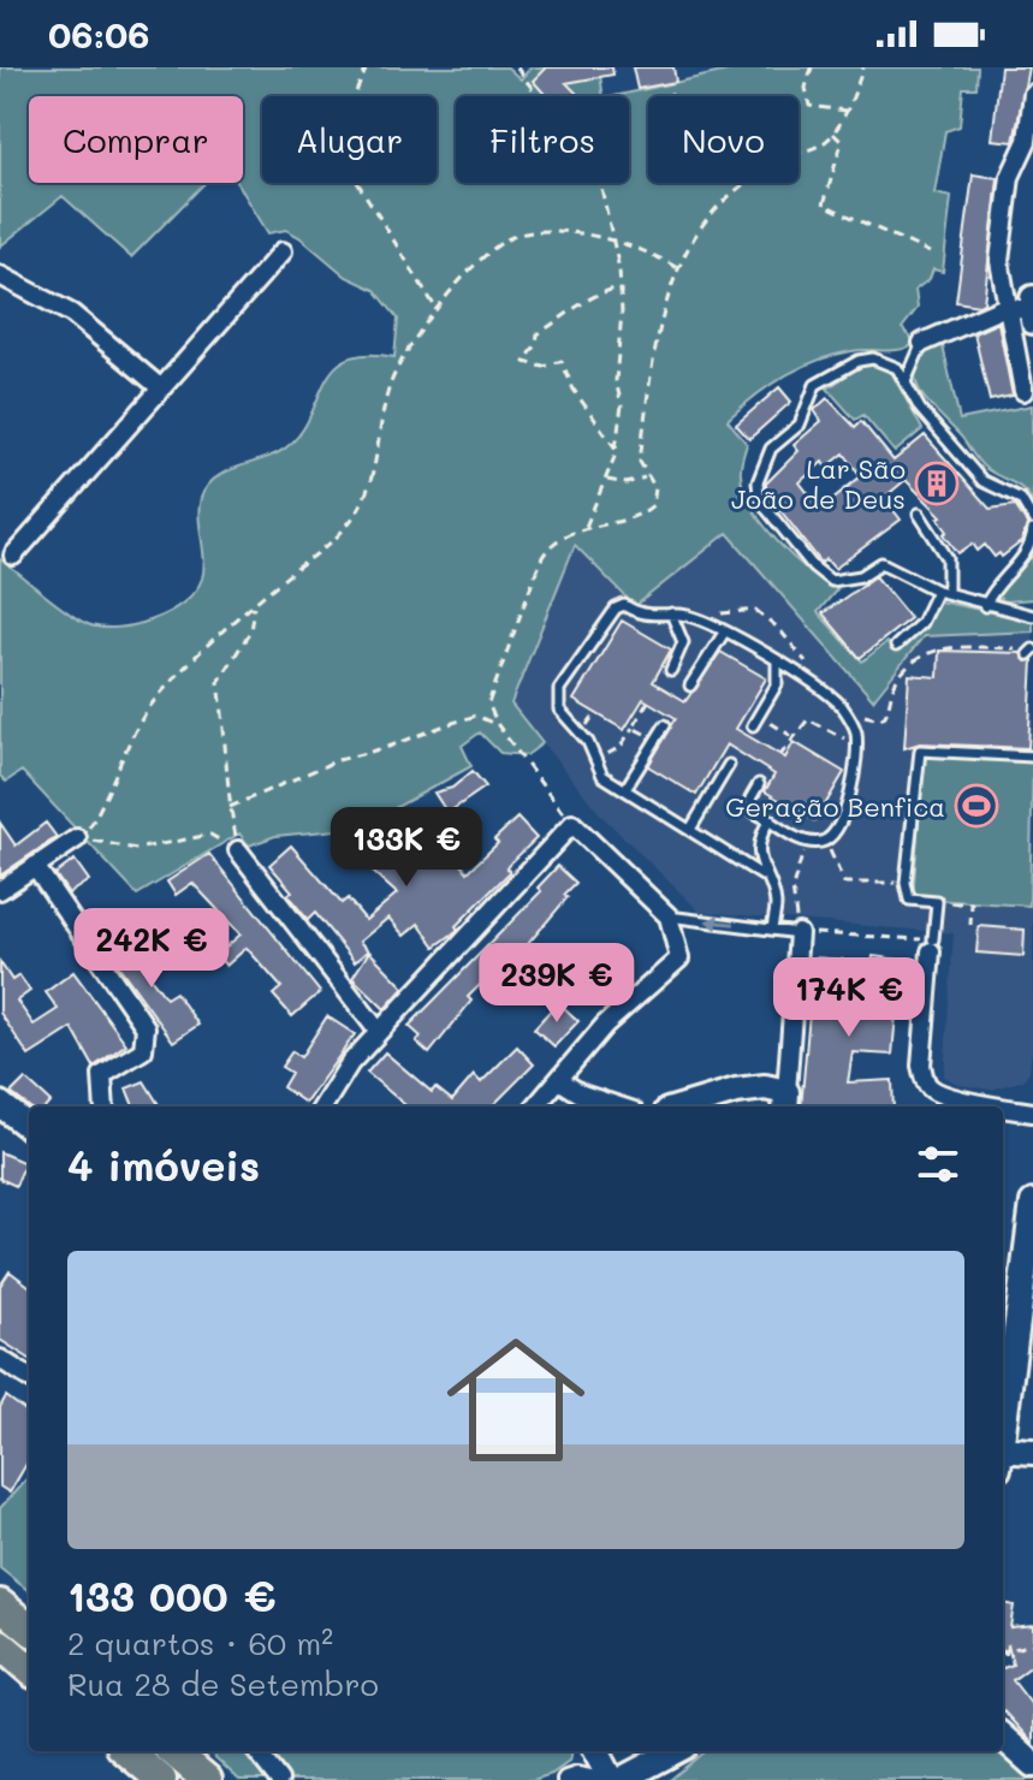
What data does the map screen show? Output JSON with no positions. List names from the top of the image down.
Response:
{
  "places": {
    "building": ["Lar São João de Deus"],
    "sports": ["Geração Benfica"]
  },
  "page": {
    "status": "06:06",
    "chip": [
      "Comprar",
      "Alugar",
      "Filtros",
      "Novo"
    ],
    "price": [
      "133K €",
      "242K €",
      "239K €",
      "174K €"
    ],
    "heading": "4 imóveis",
    "list": [
      {
        "name": "133 000 €",
        "note": "2 quartos · 60 m² · Rua 28 de Setembro"
      }
    ]
  }
}
